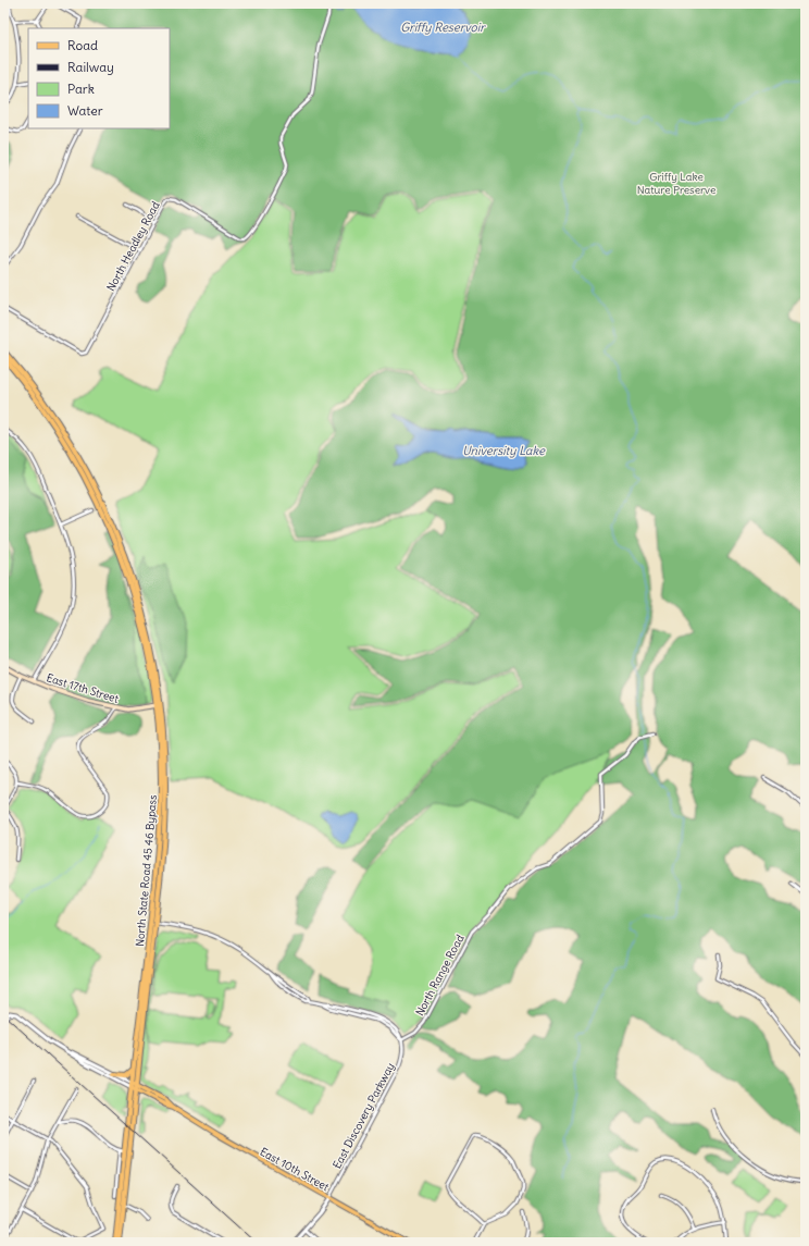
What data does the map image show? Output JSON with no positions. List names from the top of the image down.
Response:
{
  "streets": {
    "highway": ["North State Road 45 46 Bypass"],
    "main road": ["East 17th Street", "East 10th Street"],
    "street": ["North Headley Road", "North Range Road", "East Discovery Parkway"]
  },
  "crossings": [
    ["East 17th Street", "North State Road 45 46 Bypass"],
    ["North State Road 45 46 Bypass", "East 10th Street"],
    ["North Range Road", "East Discovery Parkway"],
    ["East Discovery Parkway", "East 10th Street"]
  ],
  "water": ["Griffy Reservoir", "University Lake"],
  "parks": ["Griffy Lake Nature Preserve"],
  "legend": [
    "Road",
    "Railway",
    "Park",
    "Water"
  ]
}
